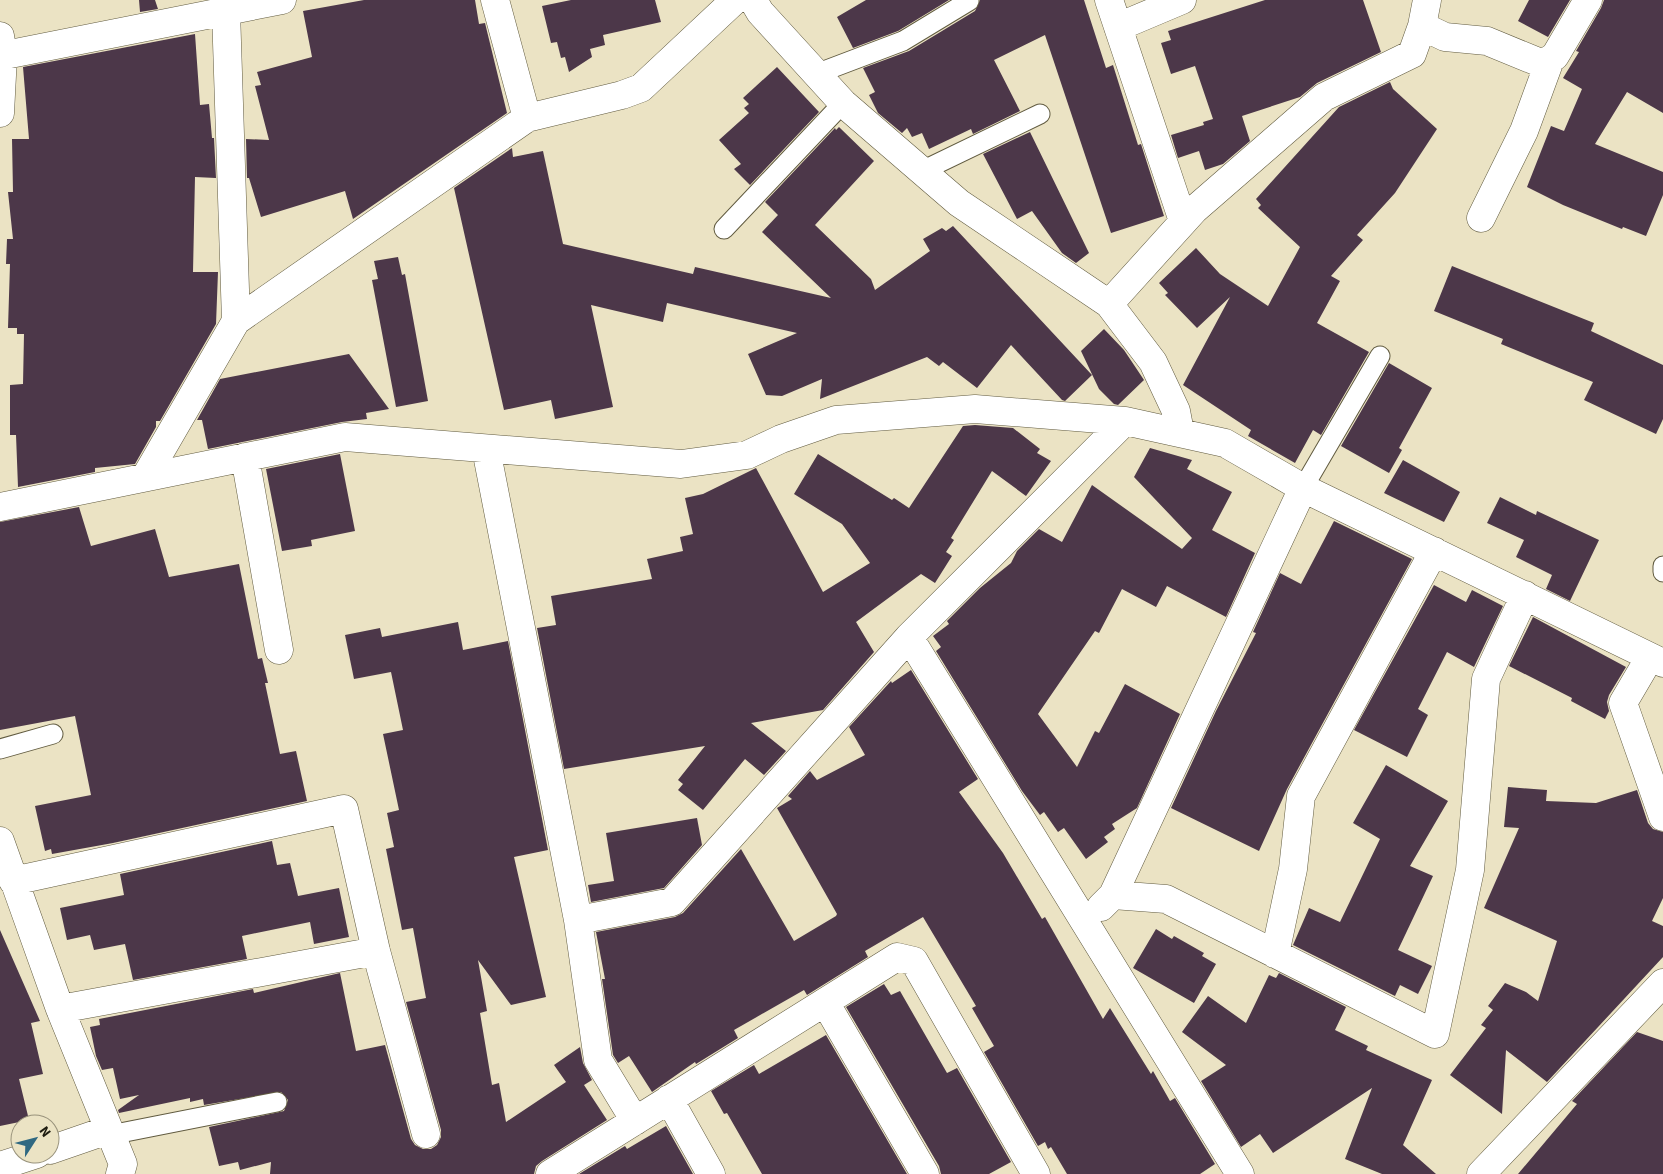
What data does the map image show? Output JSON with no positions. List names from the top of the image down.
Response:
{
  "north": "top right"
}
